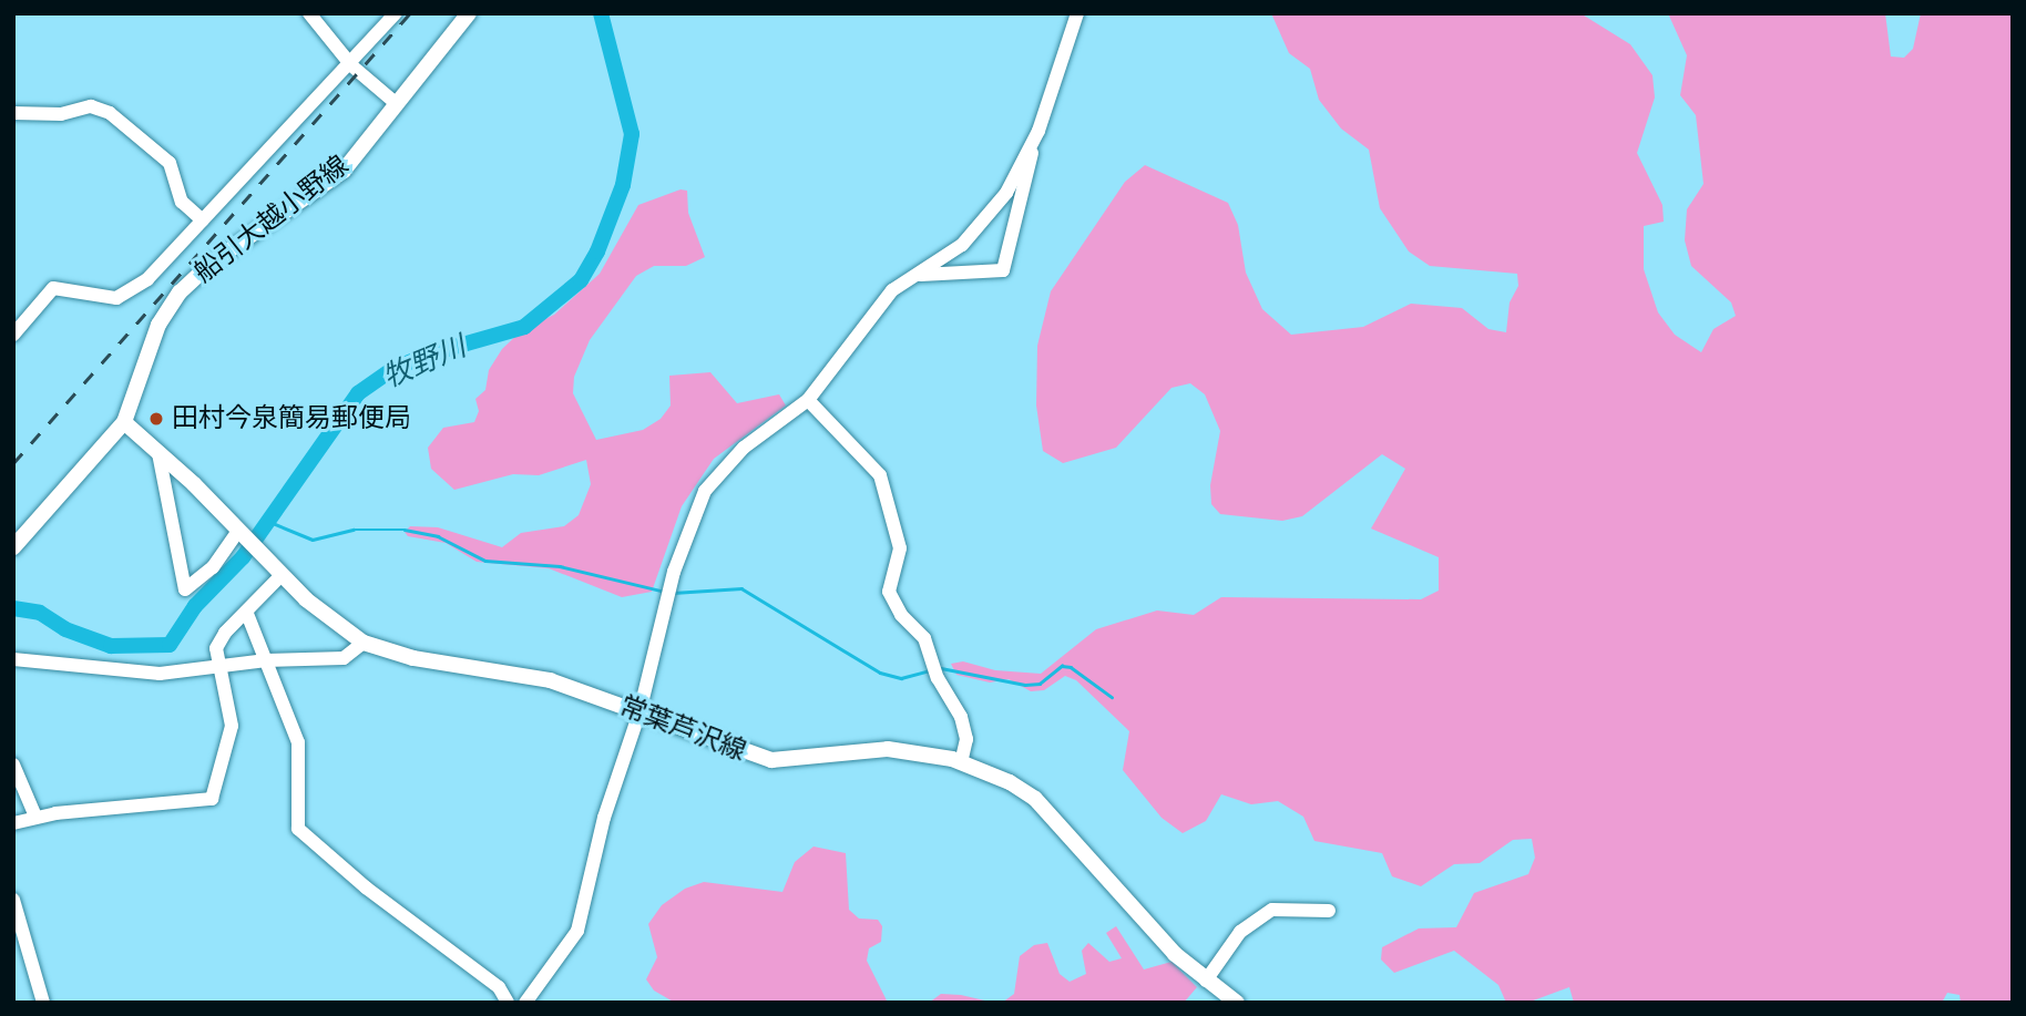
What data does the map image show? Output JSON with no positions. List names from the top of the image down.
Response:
{
  "streets": {
    "main road": ["船引大越小野線", "常葉芦沢線"]
  },
  "crossings": [
    ["船引大越小野線", "常葉芦沢線"]
  ],
  "water": ["牧野川"],
  "places": ["田村今泉簡易郵便局"]
}
